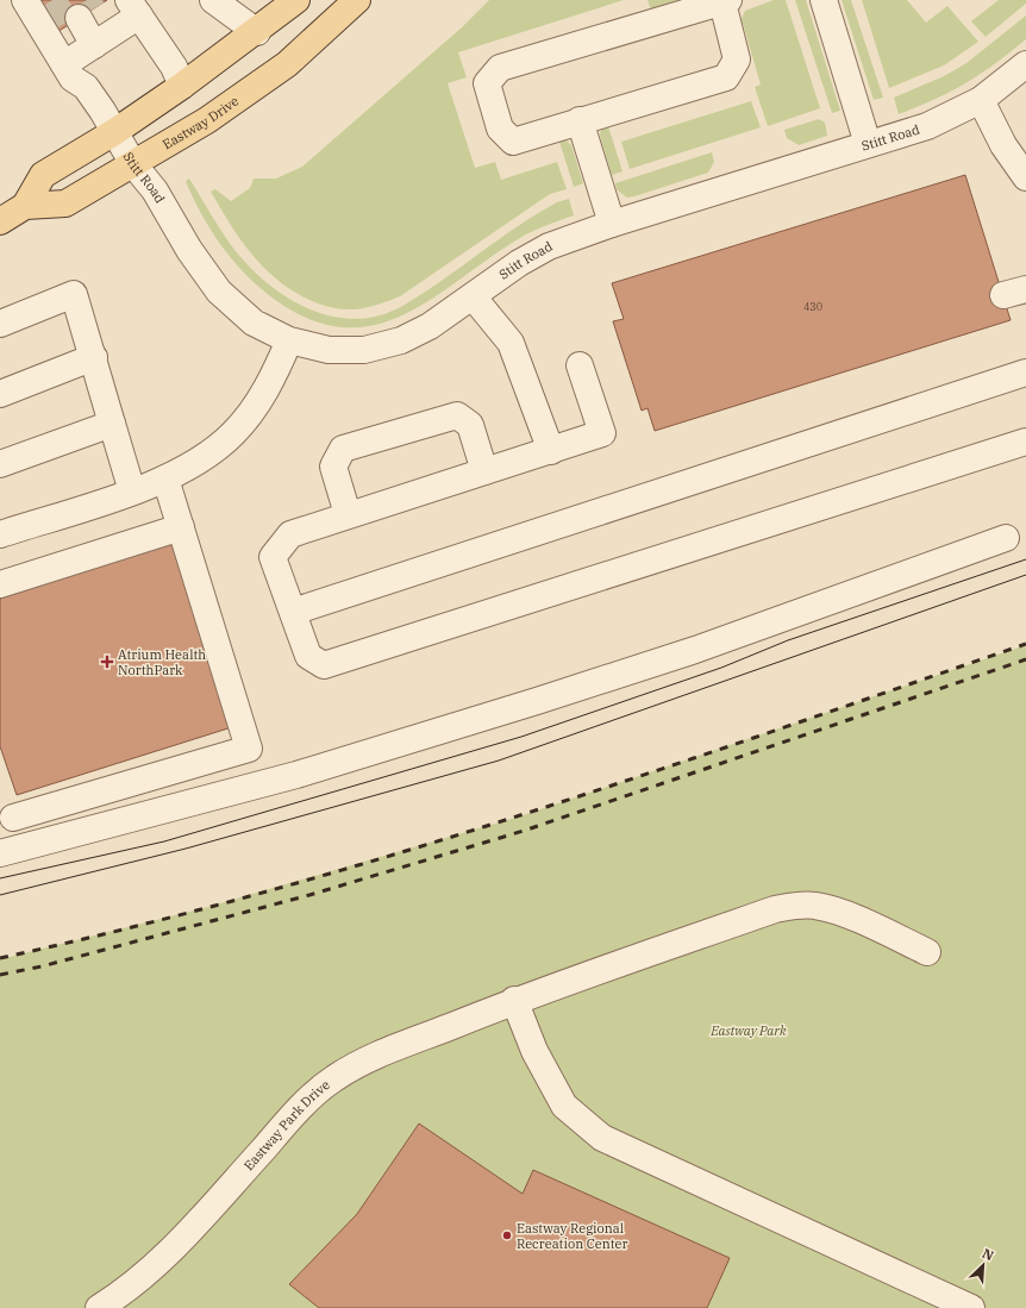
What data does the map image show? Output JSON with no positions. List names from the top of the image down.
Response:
{
  "streets": {
    "main road": ["Eastway Drive"],
    "street": ["Stitt Road", "Eastway Park Drive"]
  },
  "crossings": [
    ["Eastway Drive", "Stitt Road"]
  ],
  "parks": ["Eastway Park"],
  "places": {
    "health": ["Atrium Health NorthPark"],
    "other": ["Eastway Regional Recreation Center"]
  },
  "house_numbers": ["430"],
  "north": "top right"
}
